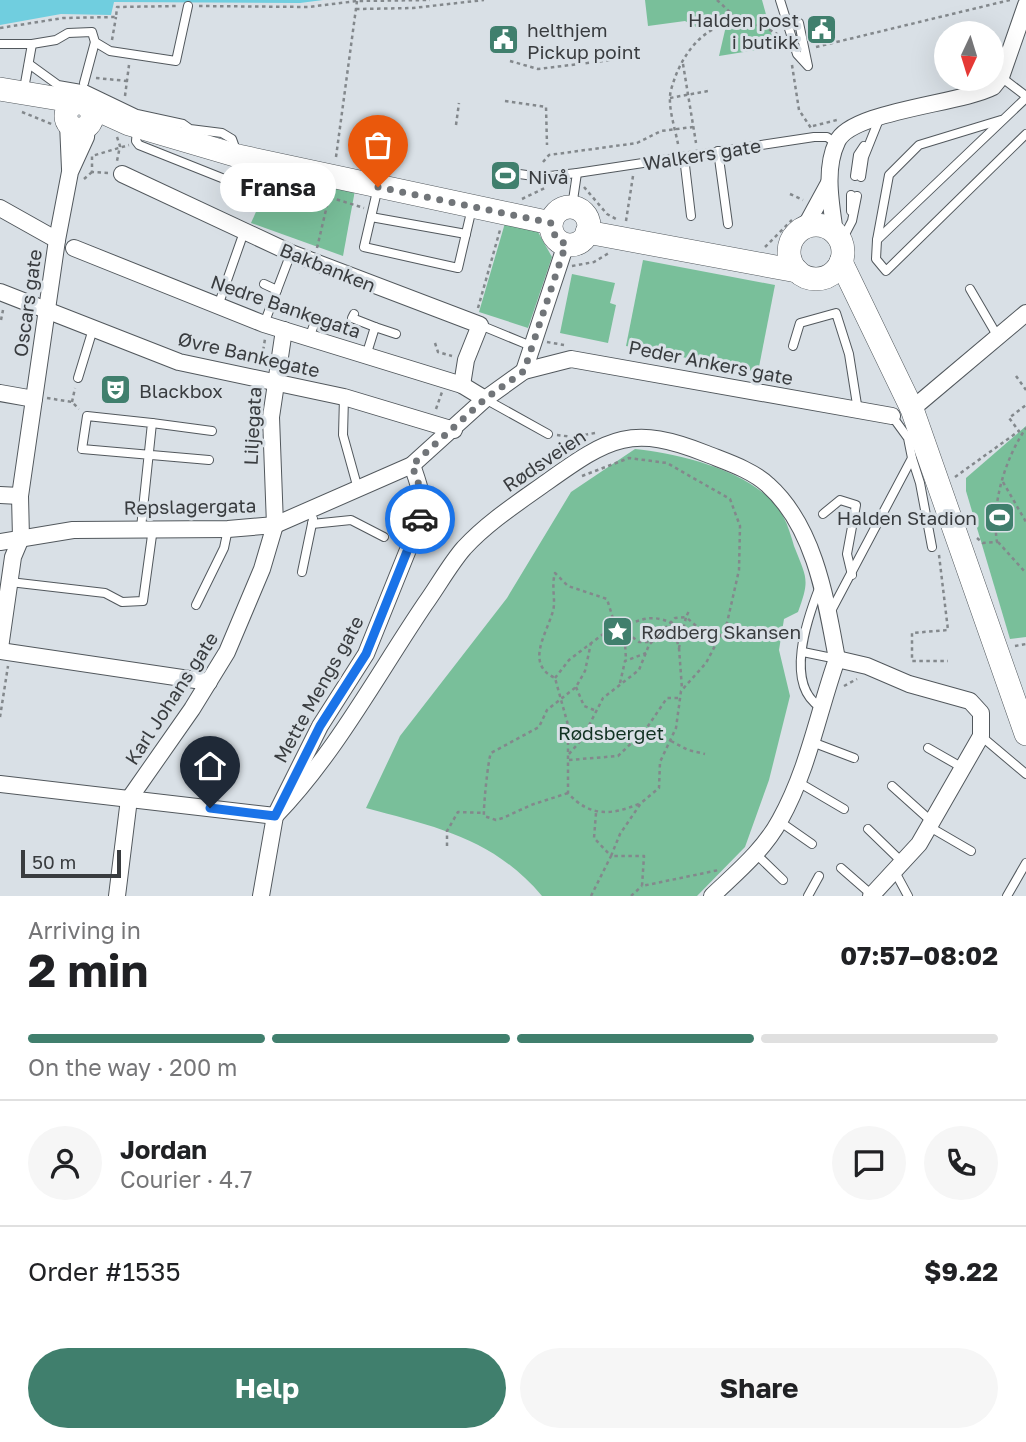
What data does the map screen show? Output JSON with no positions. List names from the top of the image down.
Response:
{
  "streets": {
    "street": [
      "Bakbanken",
      "Oscars gate",
      "Nedre Bankegata",
      "Øvre Bankegate",
      "Peder Ankers gate",
      "Liljegata",
      "Rødsveien",
      "Repslagergata",
      "Mette Mengs gate",
      "Karl Johans gate"
    ],
    "lane": ["Walkers gate"]
  },
  "crossings": [
    ["Oscars gate", "Øvre Bankegate"],
    ["Oscars gate", "Repslagergata"],
    ["Nedre Bankegata", "Liljegata"],
    ["Nedre Bankegata", "Repslagergata"],
    ["Øvre Bankegate", "Liljegata"],
    ["Øvre Bankegate", "Repslagergata"],
    ["Peder Ankers gate", "Repslagergata"],
    ["Liljegata", "Repslagergata"],
    ["Liljegata", "Karl Johans gate"],
    ["Rødsveien", "Mette Mengs gate"],
    ["Repslagergata", "Mette Mengs gate"],
    ["Repslagergata", "Karl Johans gate"]
  ],
  "parks": ["Rødsberget"],
  "places": {
    "public building": ["Halden post i butikk", "helthjem Pickup point"],
    "sports": ["Nivå", "Halden Stadion"],
    "other": ["Fransa"],
    "theatre": ["Blackbox"],
    "place": ["Rødberg Skansen"]
  },
  "scale_bar": "50 m",
  "north": "bottom",
  "page": {
    "bubble": "Fransa",
    "scale": "50 m",
    "heading": ["2 min", "Arriving in", "07:57–08:02"],
    "panel": [
      "Jordan",
      "Courier · 4.7",
      "Order #1535",
      "$9.22"
    ],
    "bar": "On the way · 200 m",
    "buttons": ["Help", "Share"]
  }
}
